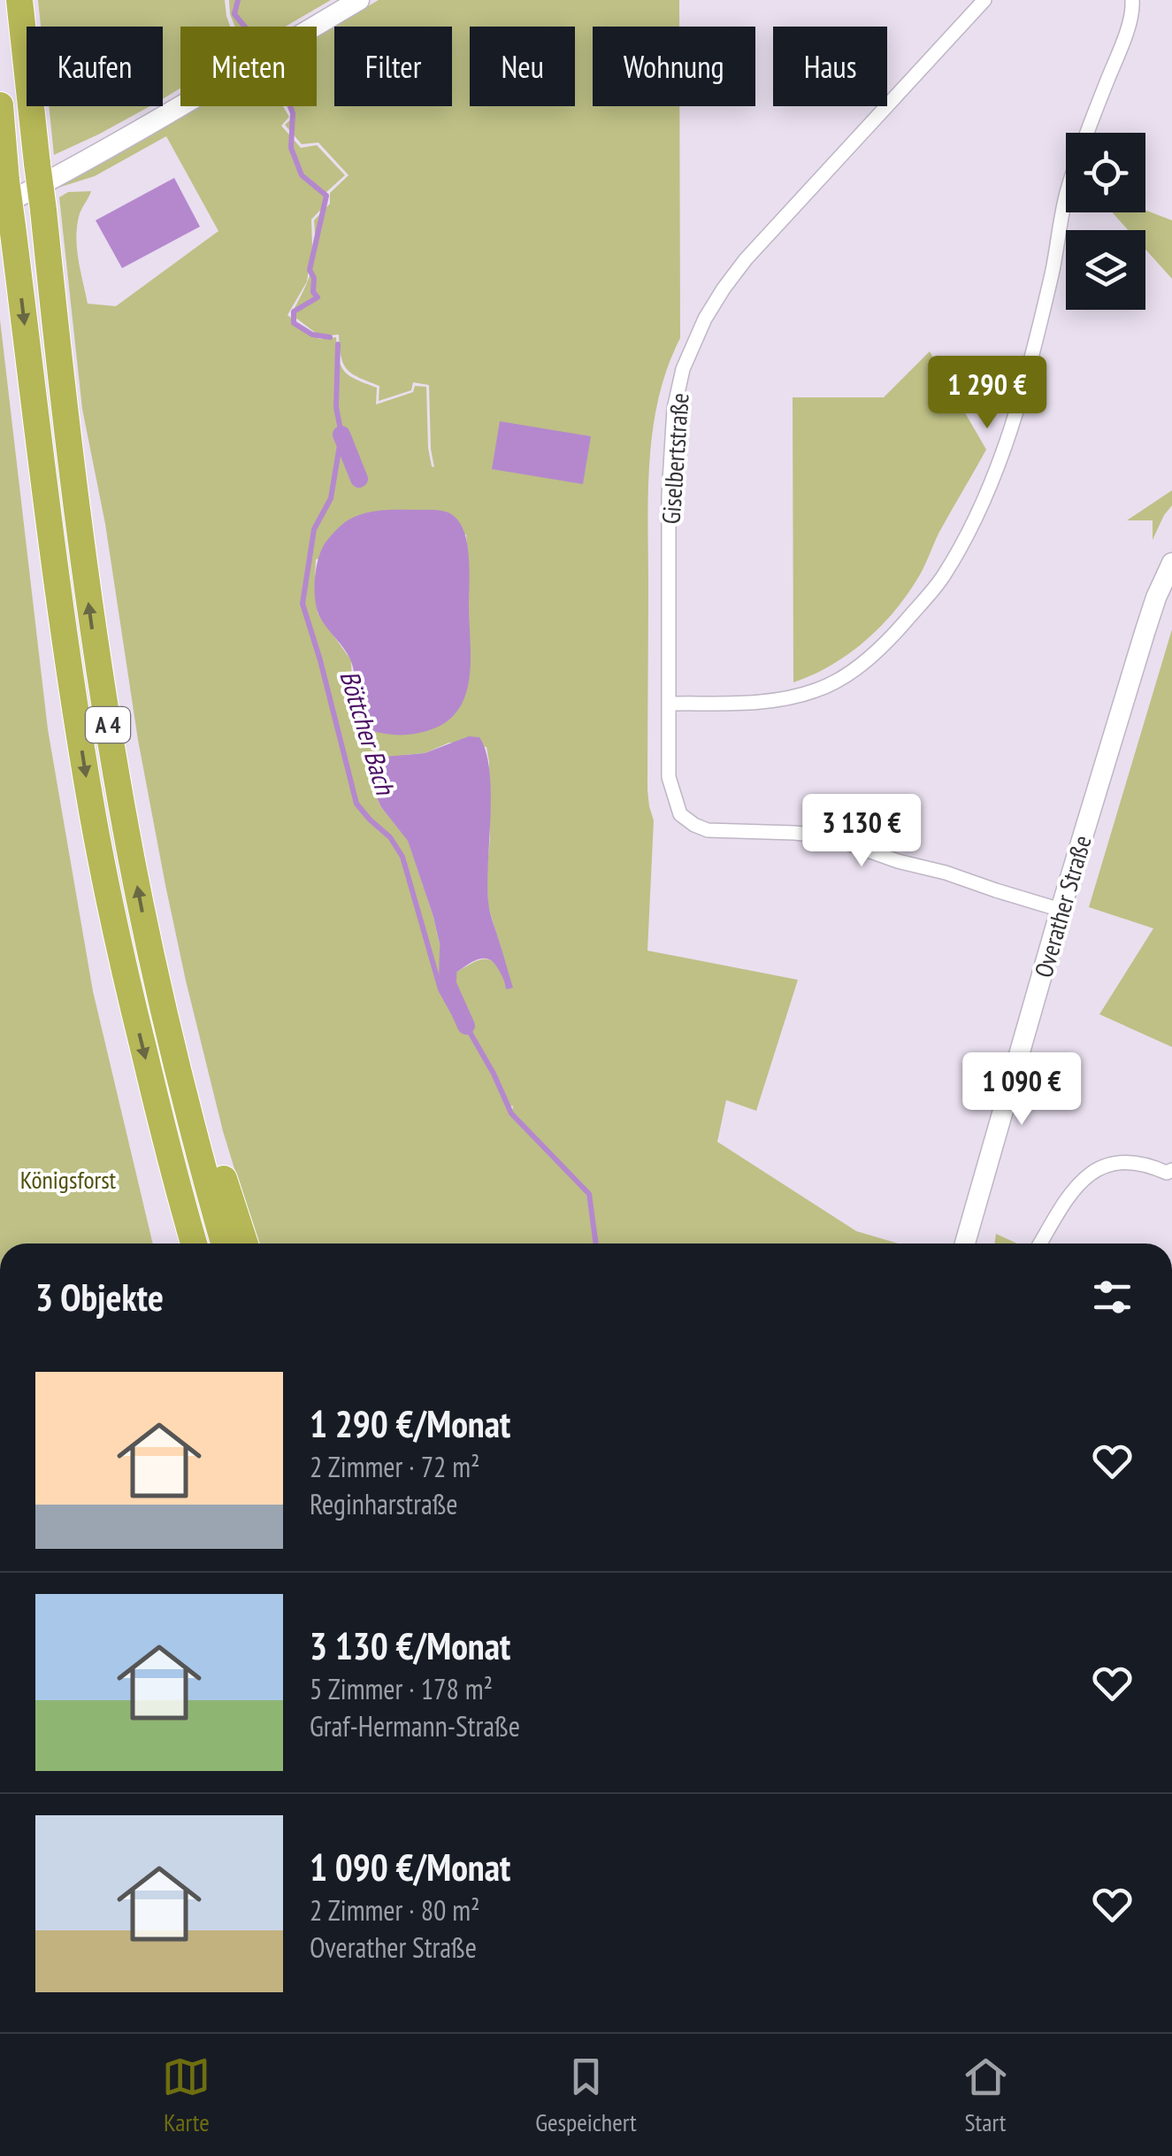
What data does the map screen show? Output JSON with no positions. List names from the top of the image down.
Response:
{
  "streets": {
    "highway": ["A 4"],
    "main road": ["Overather Straße"],
    "street": ["Giselbertstraße"]
  },
  "crossings": [
    ["Giselbertstraße", "Overather Straße"]
  ],
  "water": ["Böttcher Bach"],
  "parks": ["Königsforst"],
  "page": {
    "chip": [
      "Kaufen",
      "Mieten",
      "Filter",
      "Neu",
      "Wohnung",
      "Haus"
    ],
    "price": ["1 290 €", "3 130 €", "1 090 €"],
    "heading": "3 Objekte",
    "list": [
      {
        "name": "1 290 €/Monat",
        "note": "2 Zimmer · 72 m² · Reginharstraße"
      },
      {
        "name": "3 130 €/Monat",
        "note": "5 Zimmer · 178 m² · Graf-Hermann-Straße"
      },
      {
        "name": "1 090 €/Monat",
        "note": "2 Zimmer · 80 m² · Overather Straße"
      }
    ],
    "tabs": ["Karte", "Gespeichert", "Start"]
  }
}
